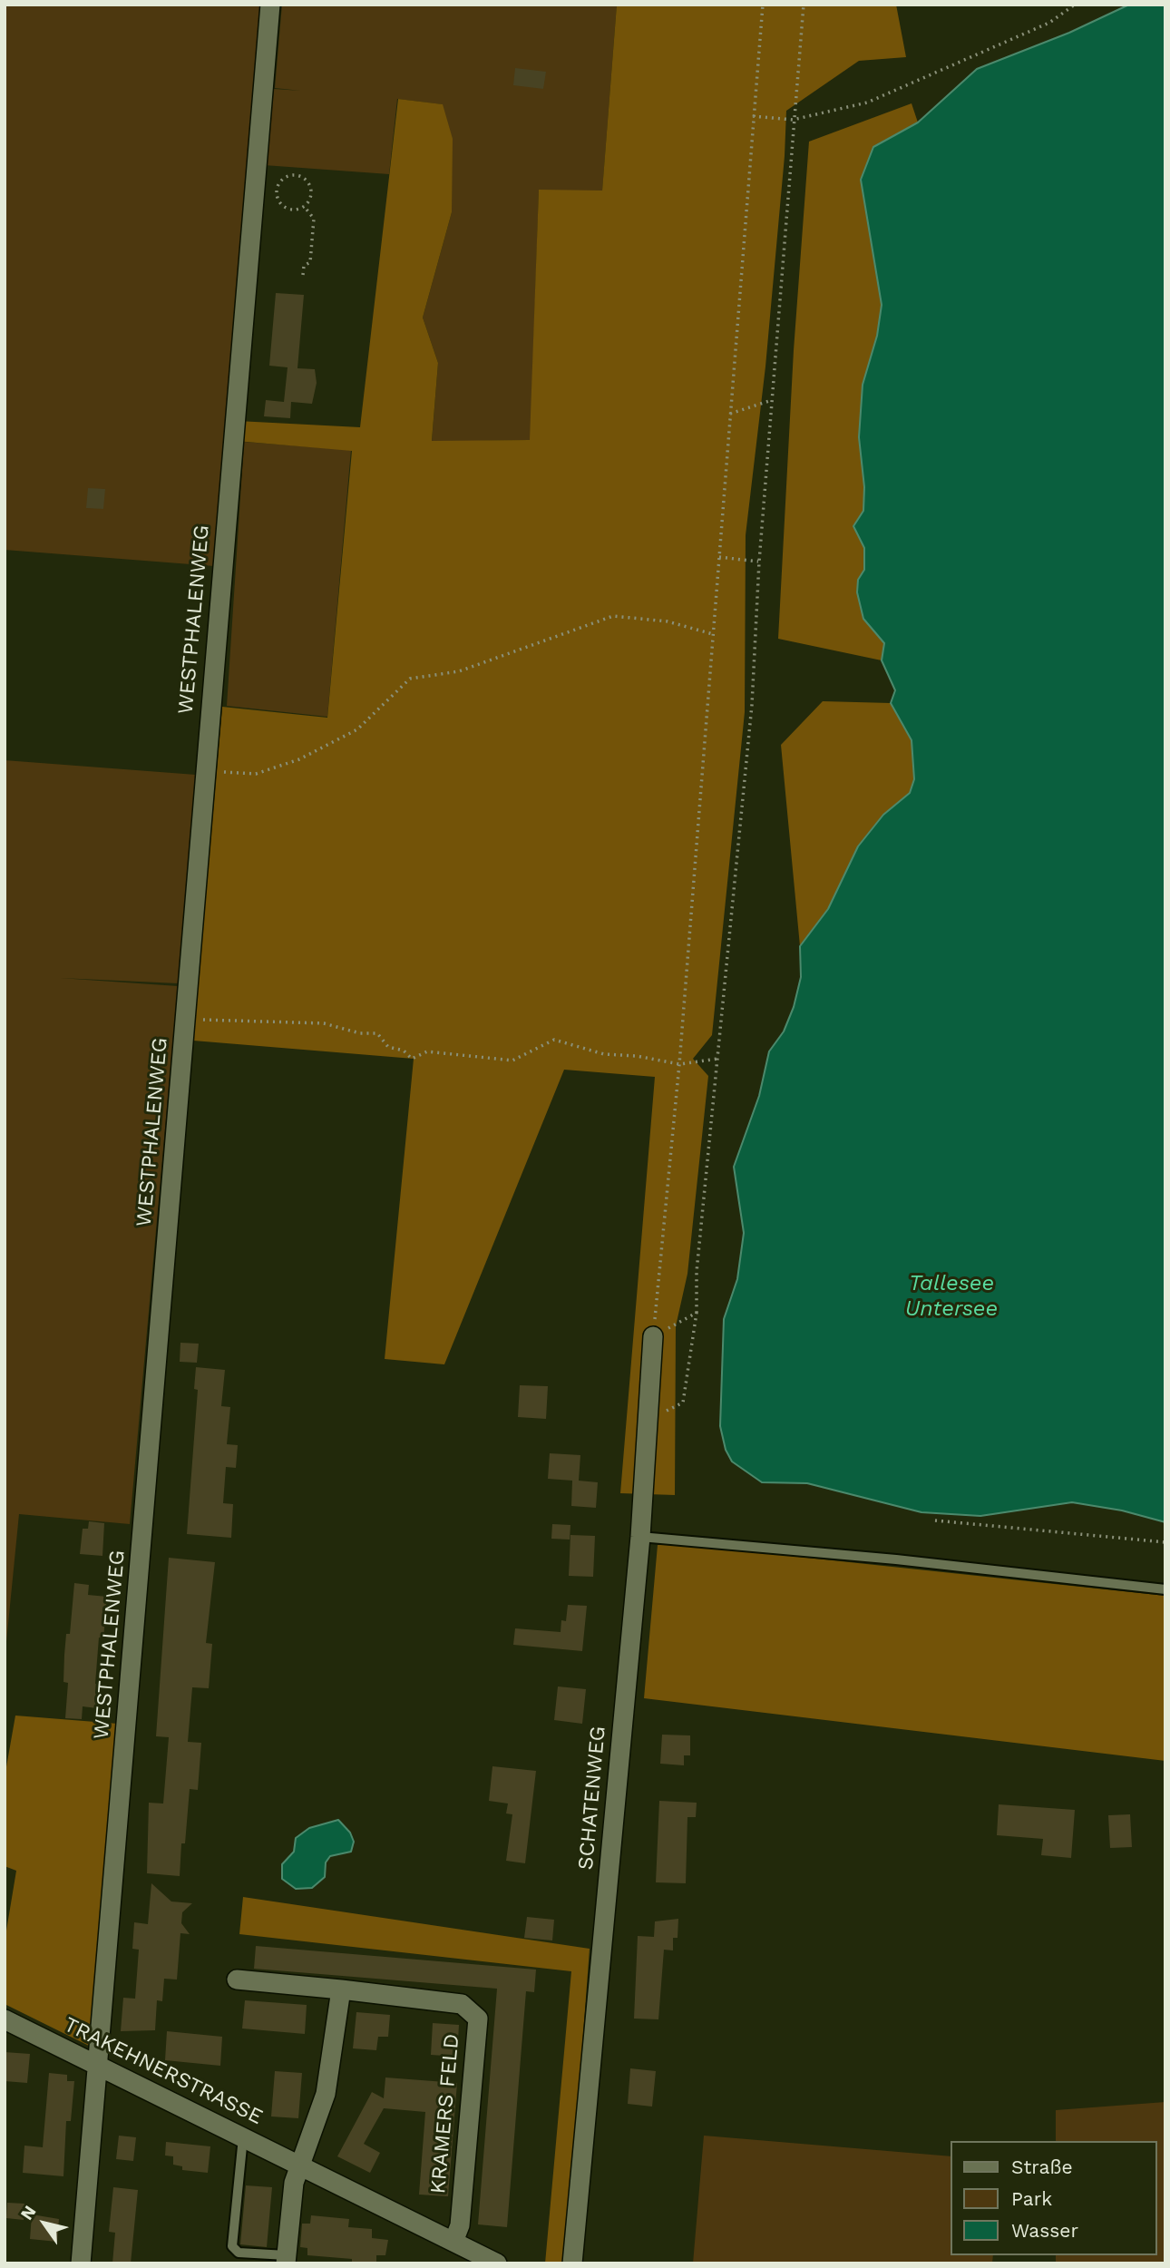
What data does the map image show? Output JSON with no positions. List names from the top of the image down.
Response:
{
  "streets": {
    "street": [
      "WESTPHALENWEG",
      "SCHATENWEG",
      "TRAKEHNERSTRASSE",
      "KRAMERS FELD"
    ]
  },
  "crossings": [
    ["WESTPHALENWEG", "TRAKEHNERSTRASSE"],
    ["TRAKEHNERSTRASSE", "KRAMERS FELD"]
  ],
  "water": ["Tallesee Untersee"],
  "legend": ["Straße", "Park", "Wasser"],
  "north": "top left"
}
